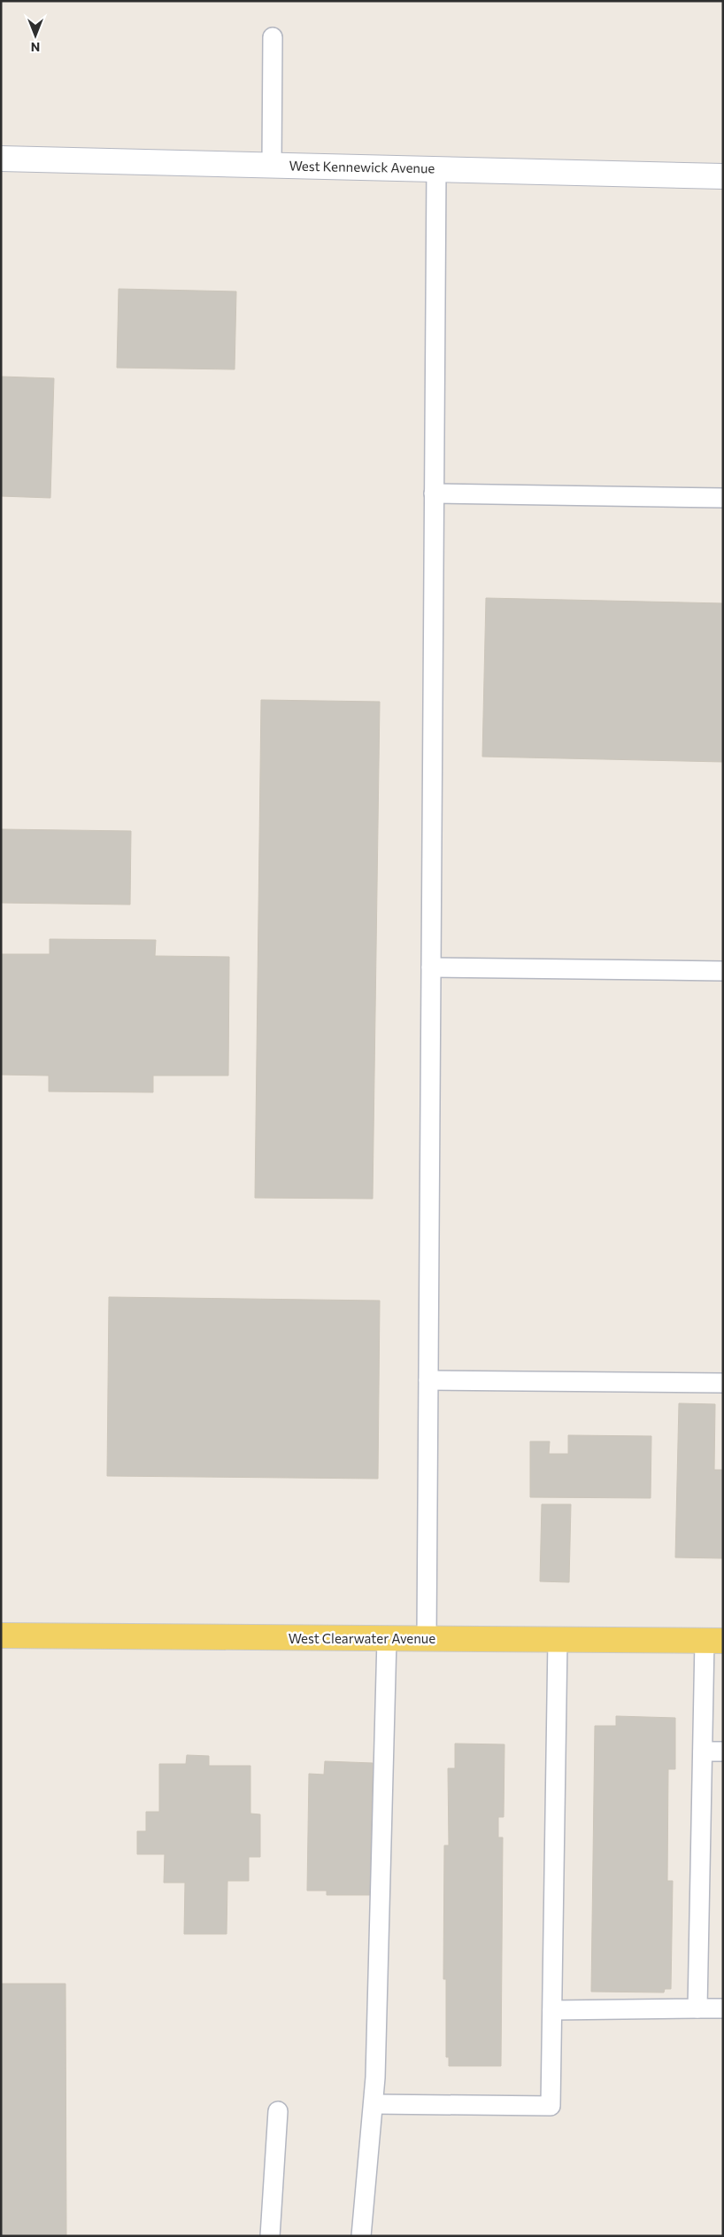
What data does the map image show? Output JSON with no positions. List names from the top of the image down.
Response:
{
  "streets": {
    "main road": ["West Kennewick Avenue", "West Clearwater Avenue"]
  },
  "north": "bottom"
}
